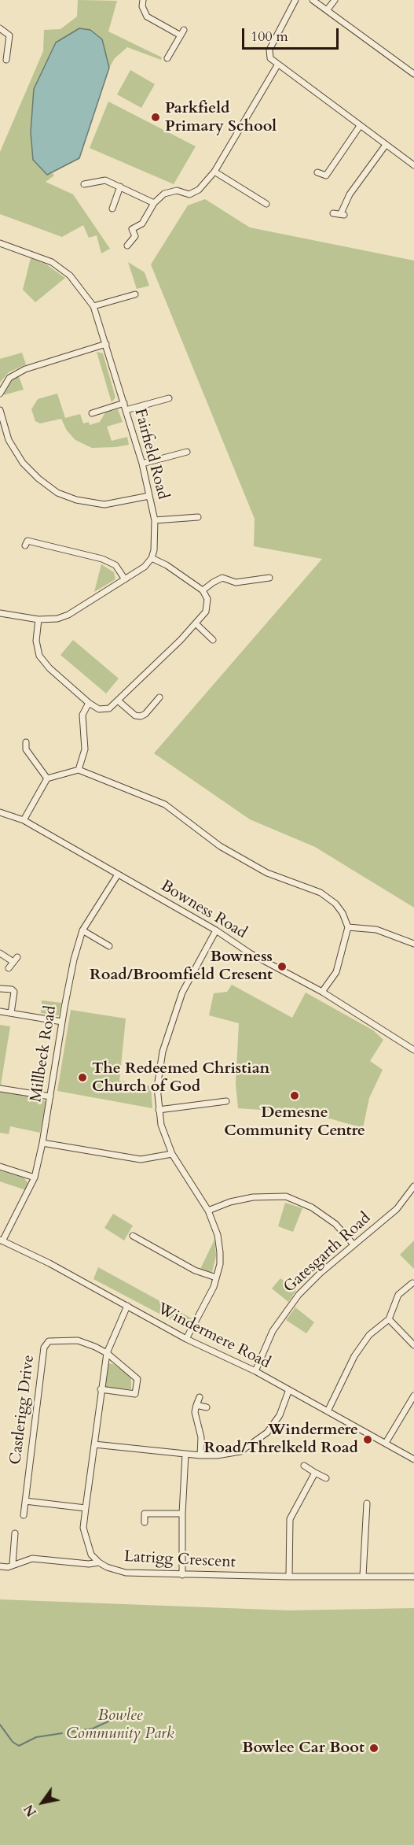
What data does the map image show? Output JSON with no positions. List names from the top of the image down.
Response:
{
  "streets": {
    "street": [
      "Fairfield Road",
      "Bowness Road",
      "Millbeck Road",
      "Gatesgarth Road",
      "Windermere Road",
      "Castlerigg Drive",
      "Latrigg Crescent"
    ]
  },
  "crossings": [
    ["Bowness Road", "Millbeck Road"],
    ["Millbeck Road", "Windermere Road"],
    ["Gatesgarth Road", "Windermere Road"]
  ],
  "parks": ["Bowlee Community Park"],
  "places": [
    "Parkfield Primary School",
    "Bowness Road/Broomfield Cresent",
    "The Redeemed Christian Church of God",
    "Demesne Community Centre",
    "Windermere Road/Threlkeld Road",
    "Bowlee Car Boot"
  ],
  "scale_bar": "100 m",
  "north": "bottom left"
}
